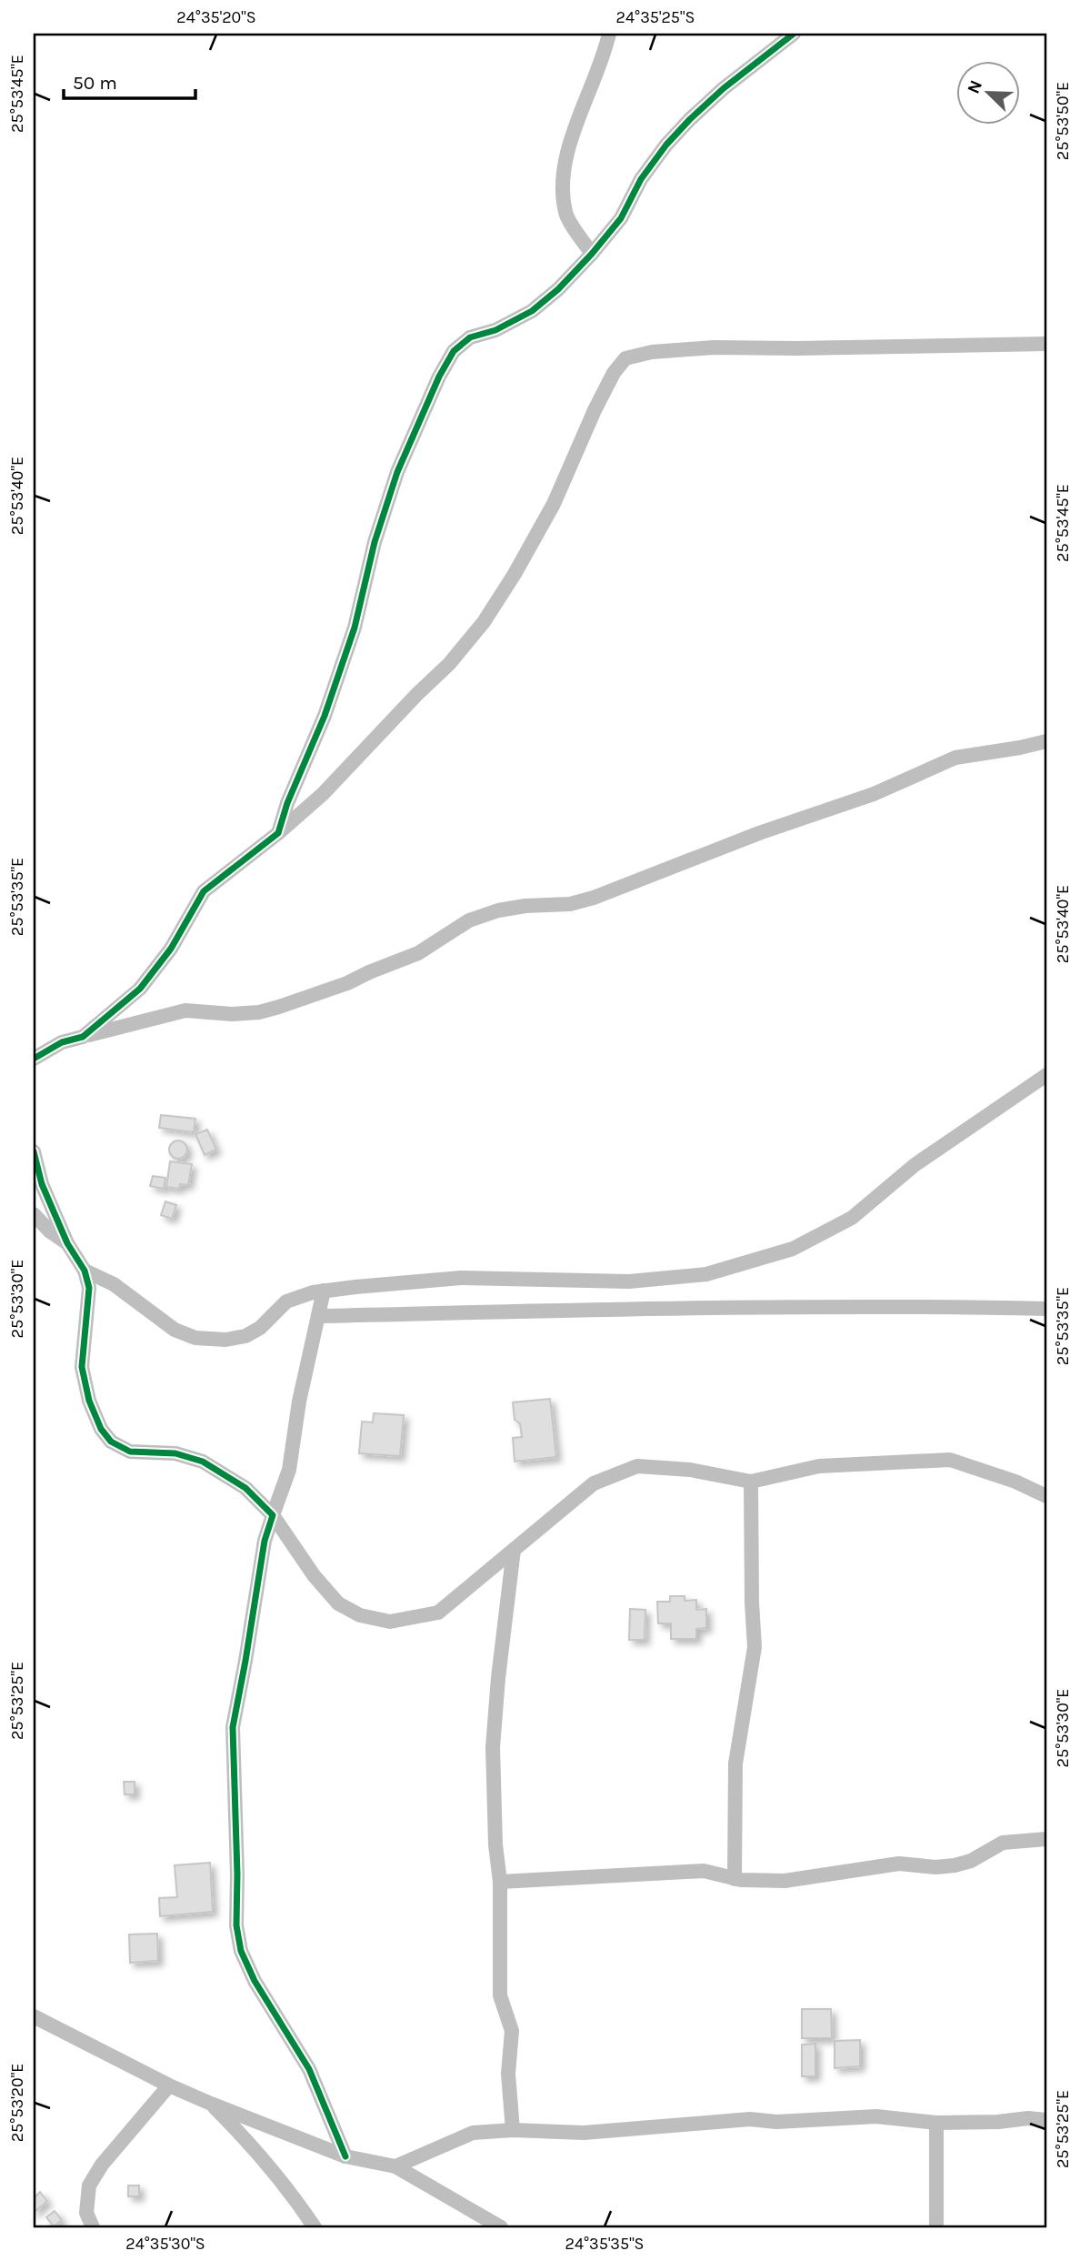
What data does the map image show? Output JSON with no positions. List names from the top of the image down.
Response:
{
  "scale_bar": "50 m",
  "north": "top left",
  "coordinates": [
    "24°35'20\"S",
    "24°35'25\"S",
    "25°53'45\"E",
    "25°53'50\"E",
    "25°53'40\"E",
    "25°53'35\"E",
    "25°53'30\"E",
    "25°53'25\"E",
    "25°53'20\"E",
    "24°35'30\"S",
    "24°35'35\"S"
  ]
}
